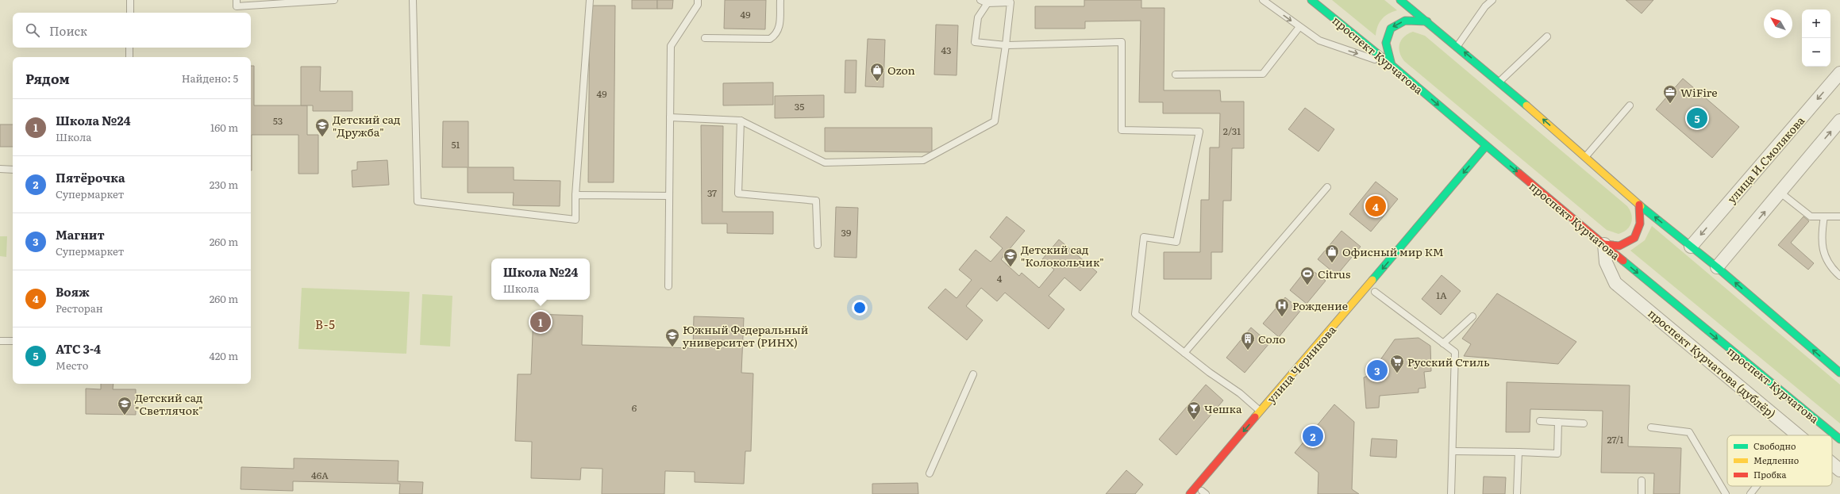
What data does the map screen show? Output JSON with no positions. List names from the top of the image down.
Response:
{
  "streets": {
    "main road": ["проспект Курчатова", "улица Черникова"],
    "street": ["улица И.Смолякова", "проспект Курчатова (дублёр)"]
  },
  "crossings": [
    ["проспект Курчатова", "проспект Курчатова (дублёр)"],
    ["проспект Курчатова", "улица Черникова"]
  ],
  "one_way": ["улица Черникова"],
  "districts": ["В-5"],
  "places": {
    "shop": ["Ozon", "Офисный мир КМ"],
    "office": ["WiFire"],
    "school or university": [
      "Детский сад \"Дружба\"",
      "Детский сад \"Колокольчик\"",
      "Южный Федеральный университет (РИНХ)",
      "Детский сад \"Светлячок\""
    ],
    "sports": ["Citrus"],
    "hospital": ["Рождение"],
    "building": ["Соло"],
    "supermarket": ["Русский Стиль"],
    "bar": ["Чешка"]
  },
  "house_numbers": [
    "49",
    "43",
    "49",
    "35",
    "53",
    "2/31",
    "51",
    "37",
    "39",
    "4",
    "1А",
    "6",
    "27/1",
    "46А"
  ],
  "legend": ["Свободно", "Медленно", "Пробка"],
  "north": "top left",
  "page": {
    "map_buttons": ["+", "−"],
    "search": "Поиск",
    "heading": ["Рядом", "Найдено: 5"],
    "list": [
      {
        "mark": "1",
        "name": "Школа №24",
        "note": "Школа",
        "value": "160 m"
      },
      {
        "mark": "2",
        "name": "Пятёрочка",
        "note": "Супермаркет",
        "value": "230 m"
      },
      {
        "mark": "3",
        "name": "Магнит",
        "note": "Супермаркет",
        "value": "260 m"
      },
      {
        "mark": "4",
        "name": "Вояж",
        "note": "Ресторан",
        "value": "260 m"
      },
      {
        "mark": "5",
        "name": "АТС 3-4",
        "note": "Место",
        "value": "420 m"
      }
    ],
    "pins": [
      "5",
      "4",
      "1",
      "3",
      "2"
    ],
    "popup": ["Школа №24", "Школа"]
  }
}
